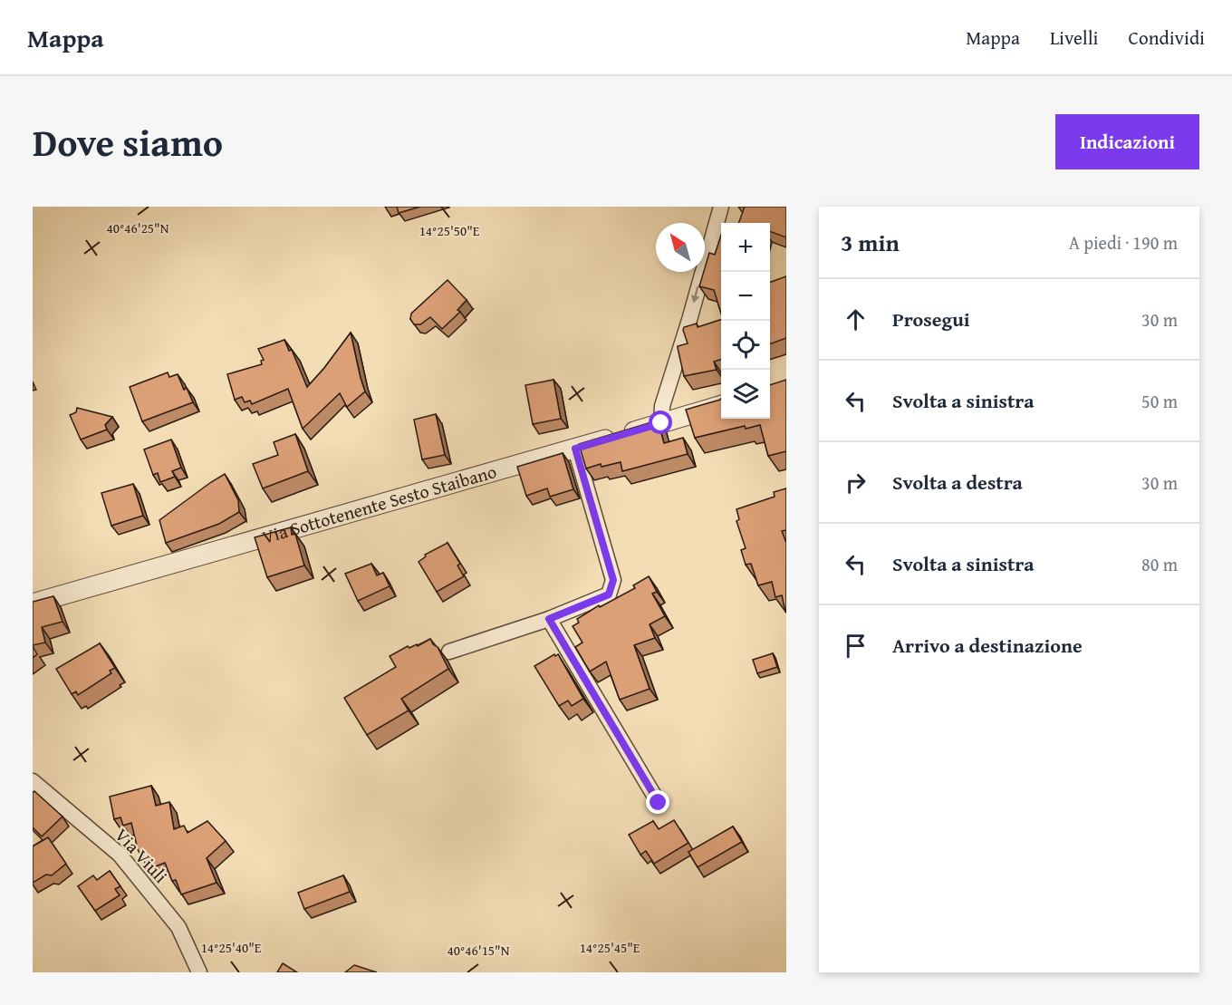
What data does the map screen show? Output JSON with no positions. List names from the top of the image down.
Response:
{
  "streets": {
    "street": ["Via Sottotenente Sesto Staibano", "Via Viuli"]
  },
  "north": "top left",
  "page": {
    "header": "Mappa",
    "nav": ["Mappa", "Livelli", "Condividi"],
    "title": "Dove siamo",
    "buttons": "Indicazioni",
    "heading": ["3 min", "A piedi · 190 m"],
    "map_buttons": ["+", "−"],
    "list": [
      ["Prosegui", "30 m"],
      ["Svolta a sinistra", "50 m"],
      ["Svolta a destra", "30 m"],
      ["Svolta a sinistra", "80 m"],
      "Arrivo a destinazione"
    ]
  },
  "coordinates": [
    "40°46'25\"N",
    "14°25'50\"E",
    "14°25'40\"E",
    "14°25'45\"E",
    "40°46'15\"N"
  ]
}
